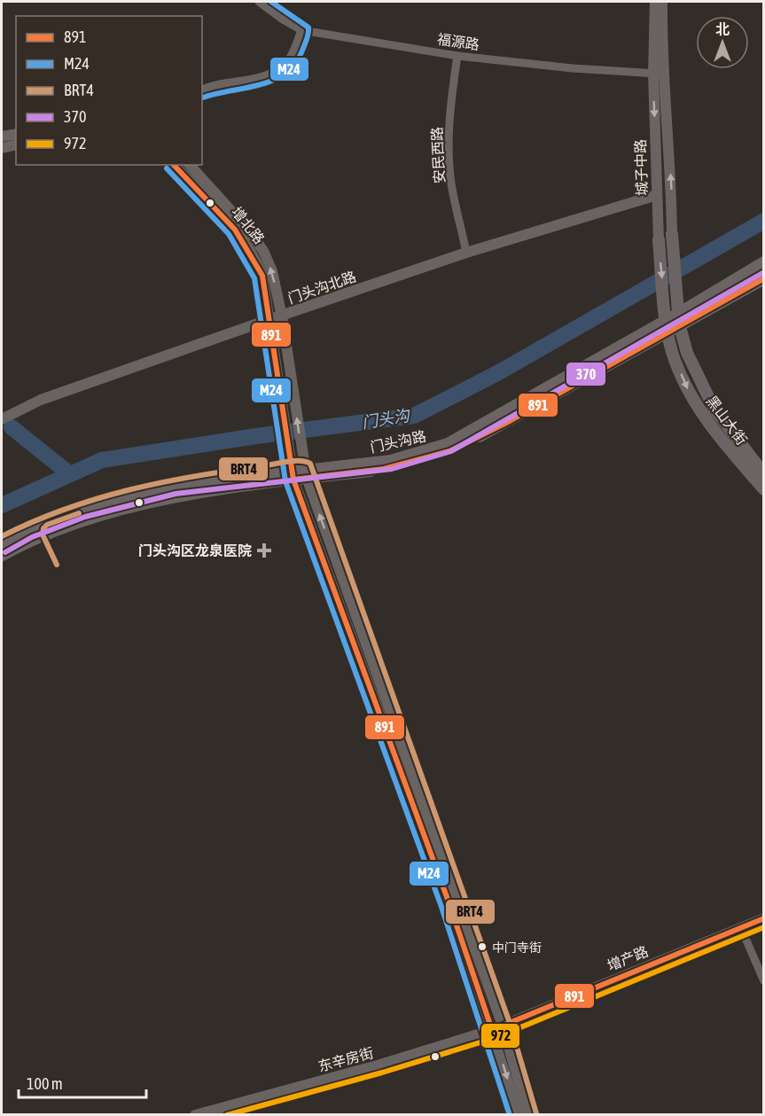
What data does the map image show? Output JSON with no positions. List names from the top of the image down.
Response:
{
  "streets": {
    "main road": ["城子中路", "黑山大街", "门头沟路"],
    "street": [
      "福源路",
      "安民西路",
      "增北路",
      "门头沟北路",
      "增产路",
      "东辛房街"
    ]
  },
  "crossings": [
    ["福源路", "安民西路"],
    ["福源路", "城子中路"],
    ["安民西路", "门头沟北路"],
    ["城子中路", "门头沟北路"],
    ["城子中路", "黑山大街"],
    ["城子中路", "门头沟路"],
    ["增北路", "门头沟北路"],
    ["增北路", "门头沟路"],
    ["黑山大街", "门头沟路"],
    ["增产路", "东辛房街"]
  ],
  "water": ["门头沟"],
  "places": {
    "health": ["门头沟区龙泉医院"],
    "other": ["中门寺街"]
  },
  "lines": [
    "transit line M24",
    "transit line 891",
    "transit line 370",
    "transit line BRT4",
    "transit line 972"
  ],
  "legend": [
    "891",
    "M24",
    "BRT4",
    "370",
    "972"
  ],
  "scale_bar": "100 m",
  "north": "top"
}
